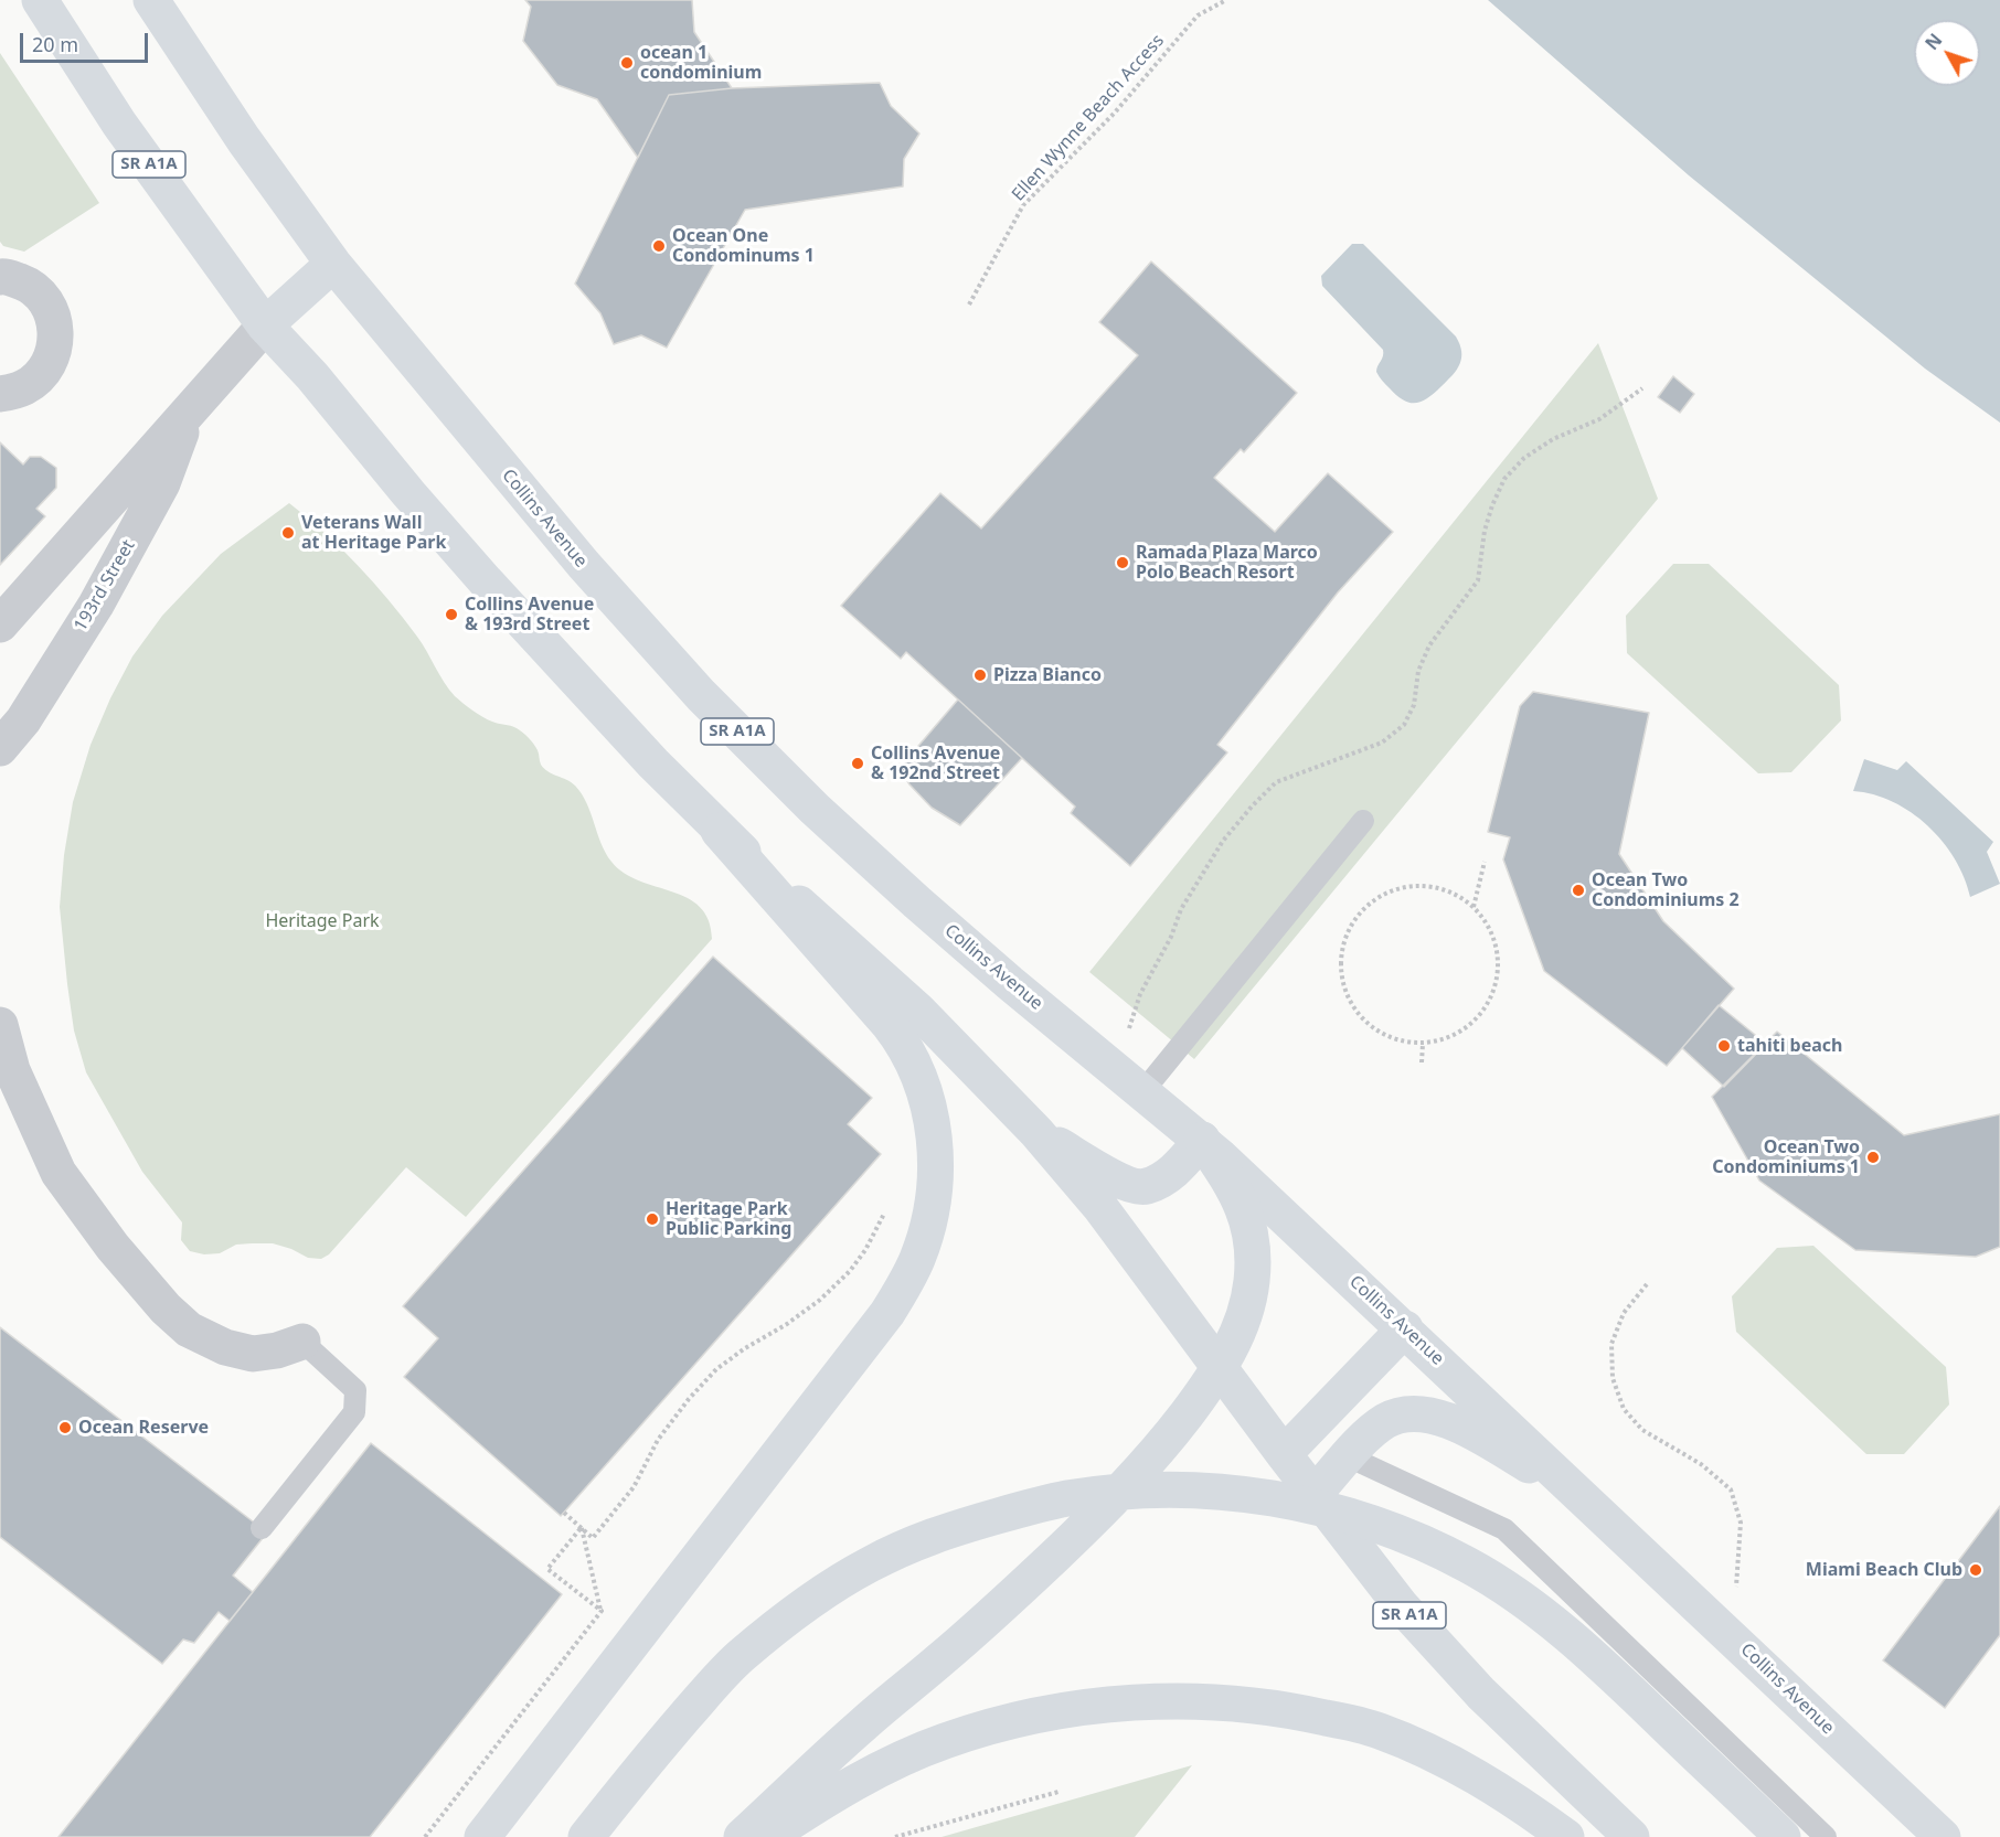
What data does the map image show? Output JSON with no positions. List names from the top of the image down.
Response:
{
  "streets": {
    "main road": ["SR A1A", "Collins Avenue"],
    "street": ["193rd Street"],
    "path": ["Ellen Wynne Beach Access"]
  },
  "crossings": [
    ["SR A1A", "193rd Street"]
  ],
  "parks": ["Heritage Park"],
  "places": [
    "ocean 1 condominium",
    "Ocean One Condominums 1",
    "Veterans Wall at Heritage Park",
    "Ramada Plaza Marco Polo Beach Resort",
    "Collins Avenue & 193rd Street",
    "Pizza Bianco",
    "Collins Avenue & 192nd Street",
    "Ocean Two Condominiums 2",
    "tahiti beach",
    "Ocean Two Condominiums 1",
    "Heritage Park Public Parking",
    "Ocean Reserve",
    "Miami Beach Club"
  ],
  "scale_bar": "20 m",
  "north": "top left"
}
